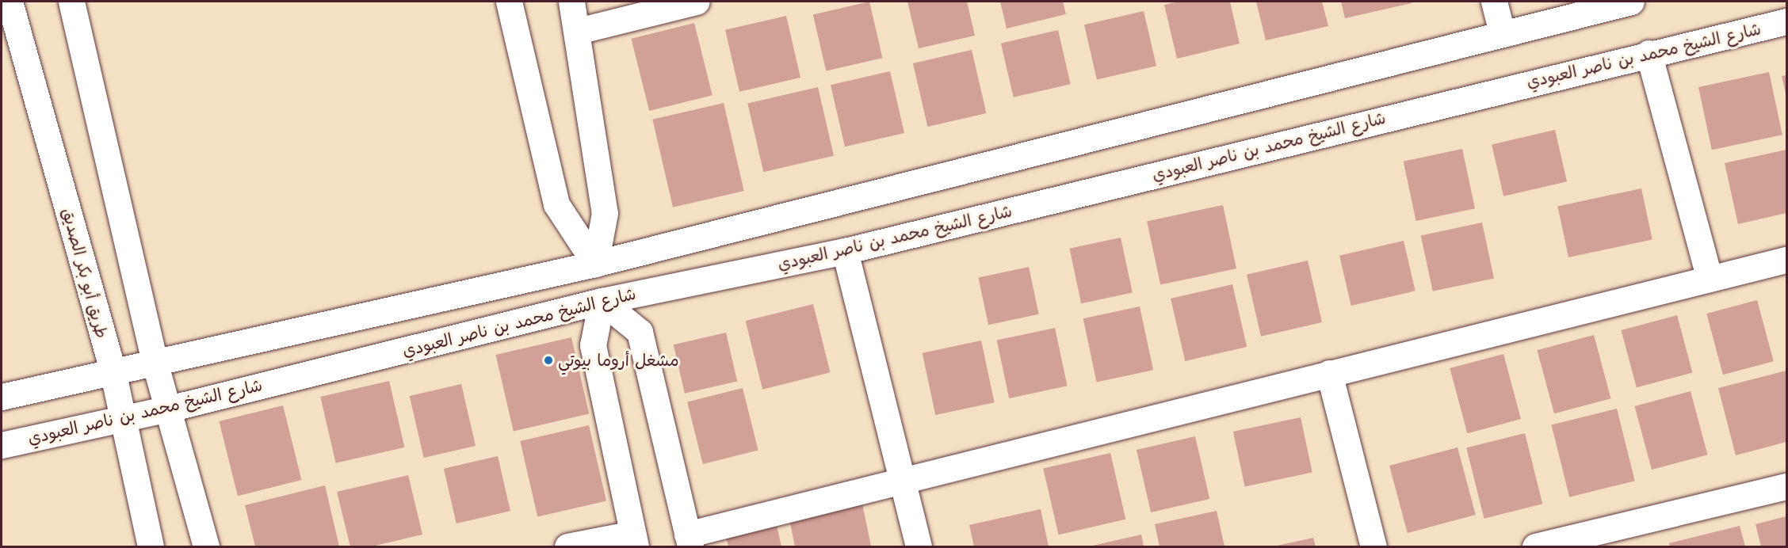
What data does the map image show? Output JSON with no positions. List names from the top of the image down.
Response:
{
  "streets": {
    "street": ["شارع الشيخ محمد بن ناصر العبودي", "طريق أبو بكر الصديق"]
  },
  "crossings": [
    ["شارع الشيخ محمد بن ناصر العبودي", "طريق أبو بكر الصديق"]
  ],
  "places": ["مشغل أروما بيوتي"]
}
